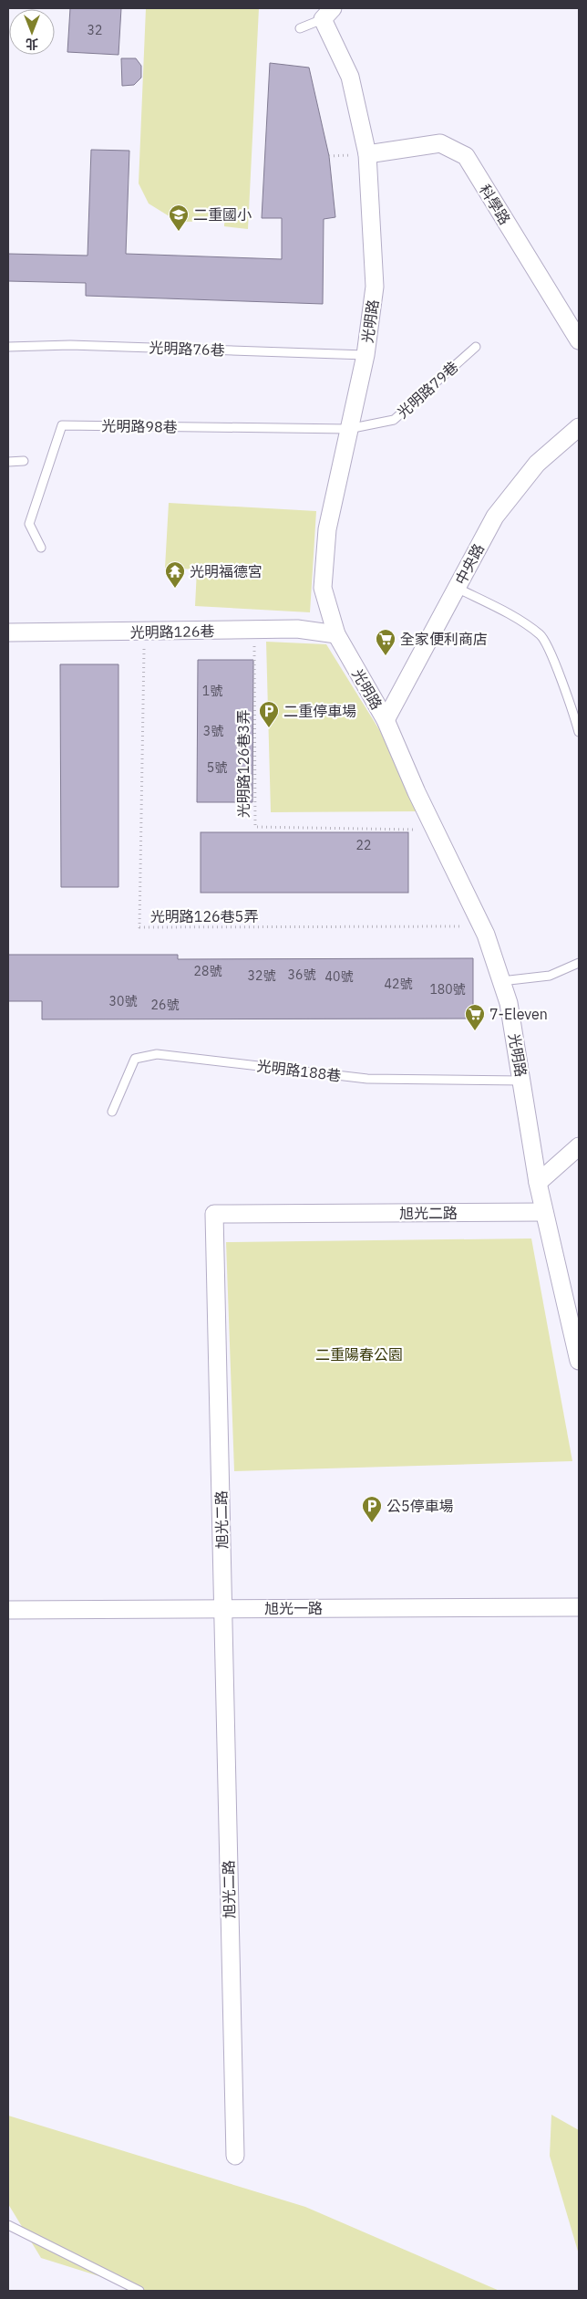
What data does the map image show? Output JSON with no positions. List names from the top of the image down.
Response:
{
  "streets": {
    "street": [
      "科學路",
      "光明路",
      "中央路",
      "光明路126巷",
      "旭光二路",
      "旭光一路"
    ],
    "lane": [
      "光明路76巷",
      "光明路79巷",
      "光明路98巷",
      "光明路188巷"
    ],
    "path": ["光明路126巷3弄", "光明路126巷5弄"]
  },
  "crossings": [
    ["科學路", "光明路"],
    ["光明路", "光明路76巷"],
    ["光明路", "光明路79巷"],
    ["光明路", "光明路98巷"],
    ["光明路", "中央路"],
    ["光明路", "光明路126巷"],
    ["光明路", "光明路126巷3弄"],
    ["光明路", "光明路126巷5弄"],
    ["光明路", "光明路188巷"],
    ["光明路", "旭光二路"],
    ["光明路79巷", "光明路98巷"],
    ["光明路126巷", "光明路126巷3弄"],
    ["光明路126巷", "光明路126巷5弄"],
    ["旭光二路", "旭光一路"]
  ],
  "parks": ["二重陽春公園"],
  "places": {
    "school or university": ["二重國小"],
    "temple": ["光明福德宮"],
    "supermarket": ["全家便利商店", "7-Eleven"],
    "parking": ["二重停車場", "公5停車場"]
  },
  "house_numbers": [
    "32",
    "1號",
    "3號",
    "5號",
    "22",
    "28號",
    "36號",
    "32號",
    "40號",
    "42號",
    "180號",
    "30號",
    "26號"
  ],
  "north": "bottom"
}
